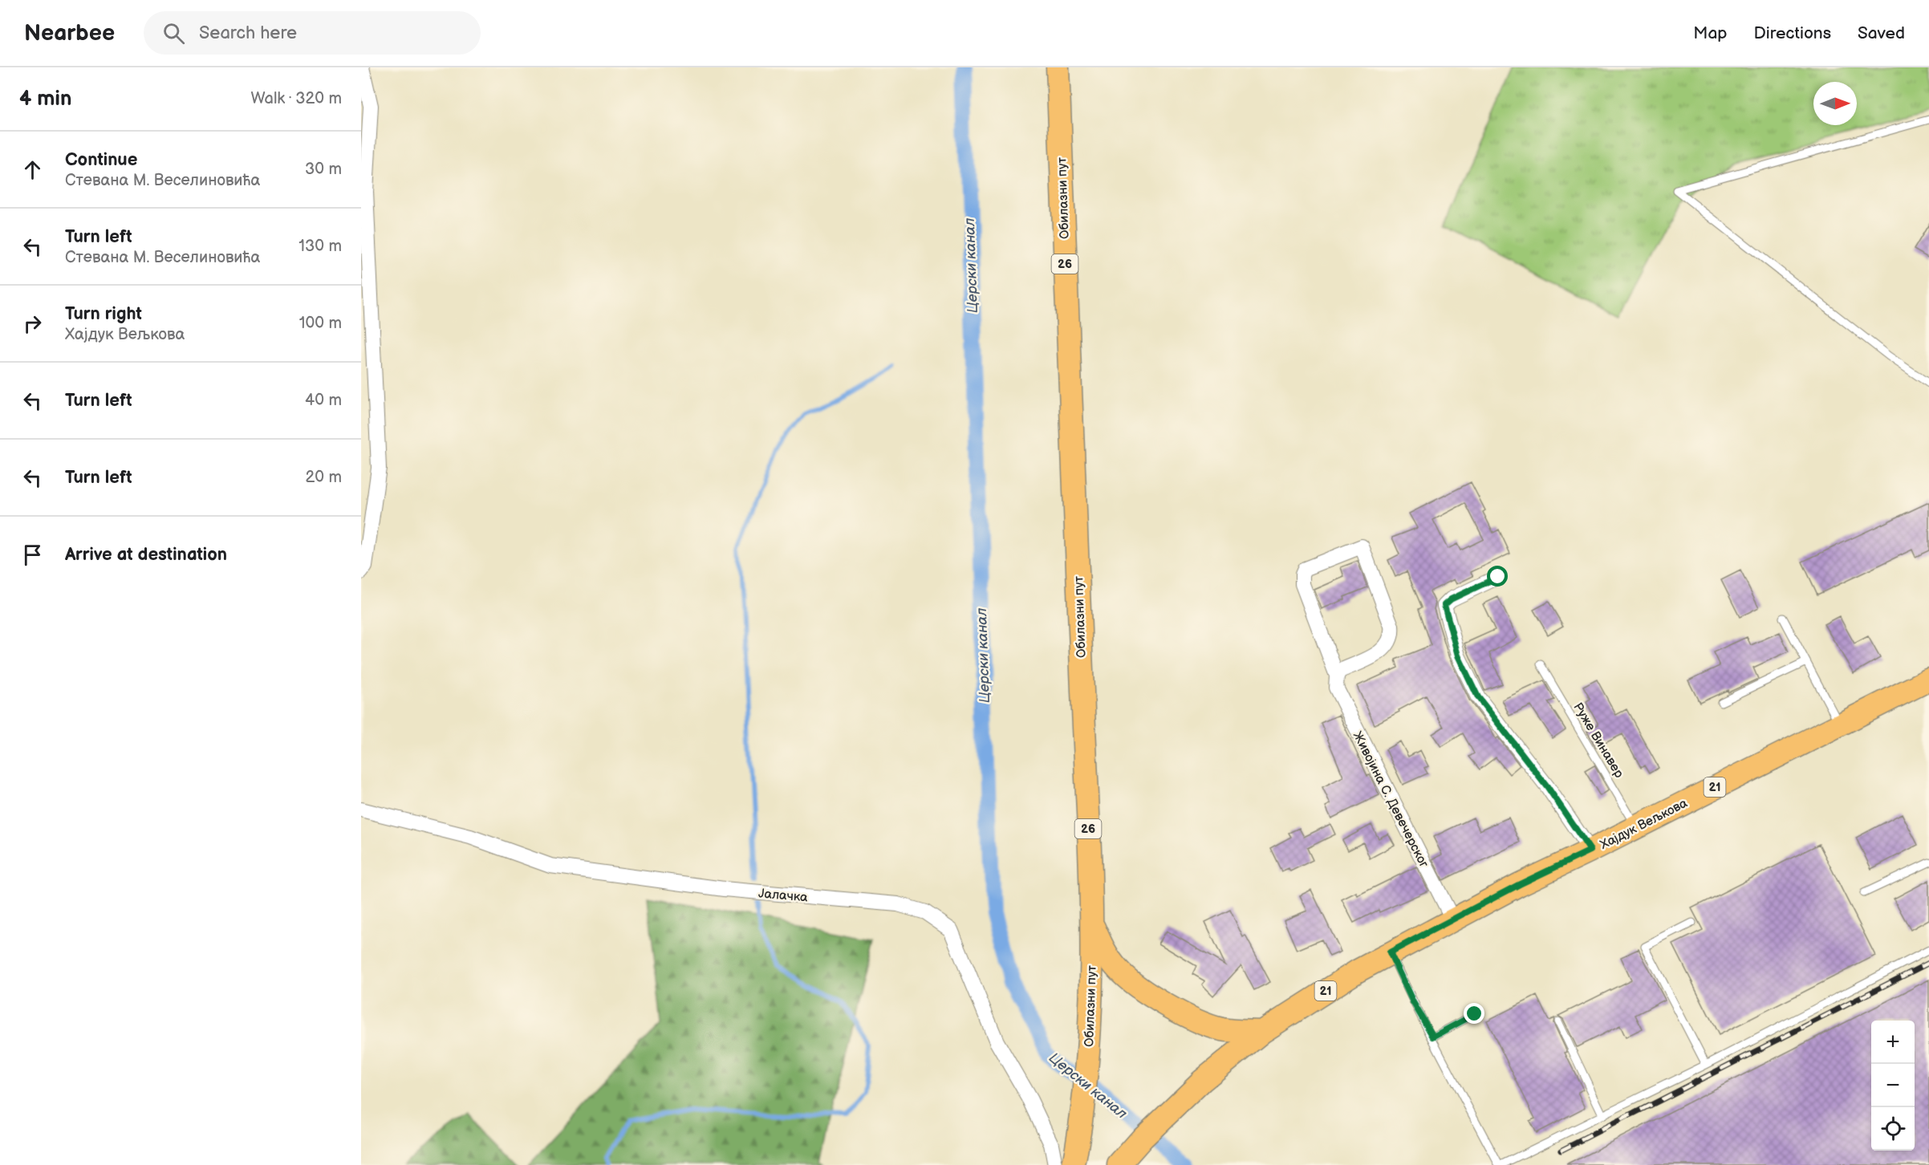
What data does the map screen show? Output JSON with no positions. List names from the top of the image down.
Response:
{
  "streets": {
    "main road": [
      "Обилазни пут",
      "26",
      "21",
      "Хајдук Вељкова"
    ],
    "street": ["Живојина С. Девечерског", "Јалачка"],
    "lane": ["Руже Винавер"]
  },
  "crossings": [
    ["Руже Винавер", "Хајдук Вељкова"],
    ["21", "Хајдук Вељкова"],
    ["Живојина С. Девечерског", "Хајдук Вељкова"]
  ],
  "water": ["Церски канал"],
  "north": "right",
  "page": {
    "header": "Nearbee",
    "search": "Search here",
    "nav": ["Map", "Directions", "Saved"],
    "heading": ["4 min", "Walk · 320 m"],
    "list": [
      ["Continue", "Стевана М. Веселиновића", "30 m"],
      ["Turn left", "Стевана М. Веселиновића", "130 m"],
      ["Turn right", "Хајдук Вељкова", "100 m"],
      ["Turn left", "40 m"],
      ["Turn left", "20 m"],
      "Arrive at destination"
    ],
    "map_buttons": ["+", "−"]
  }
}
